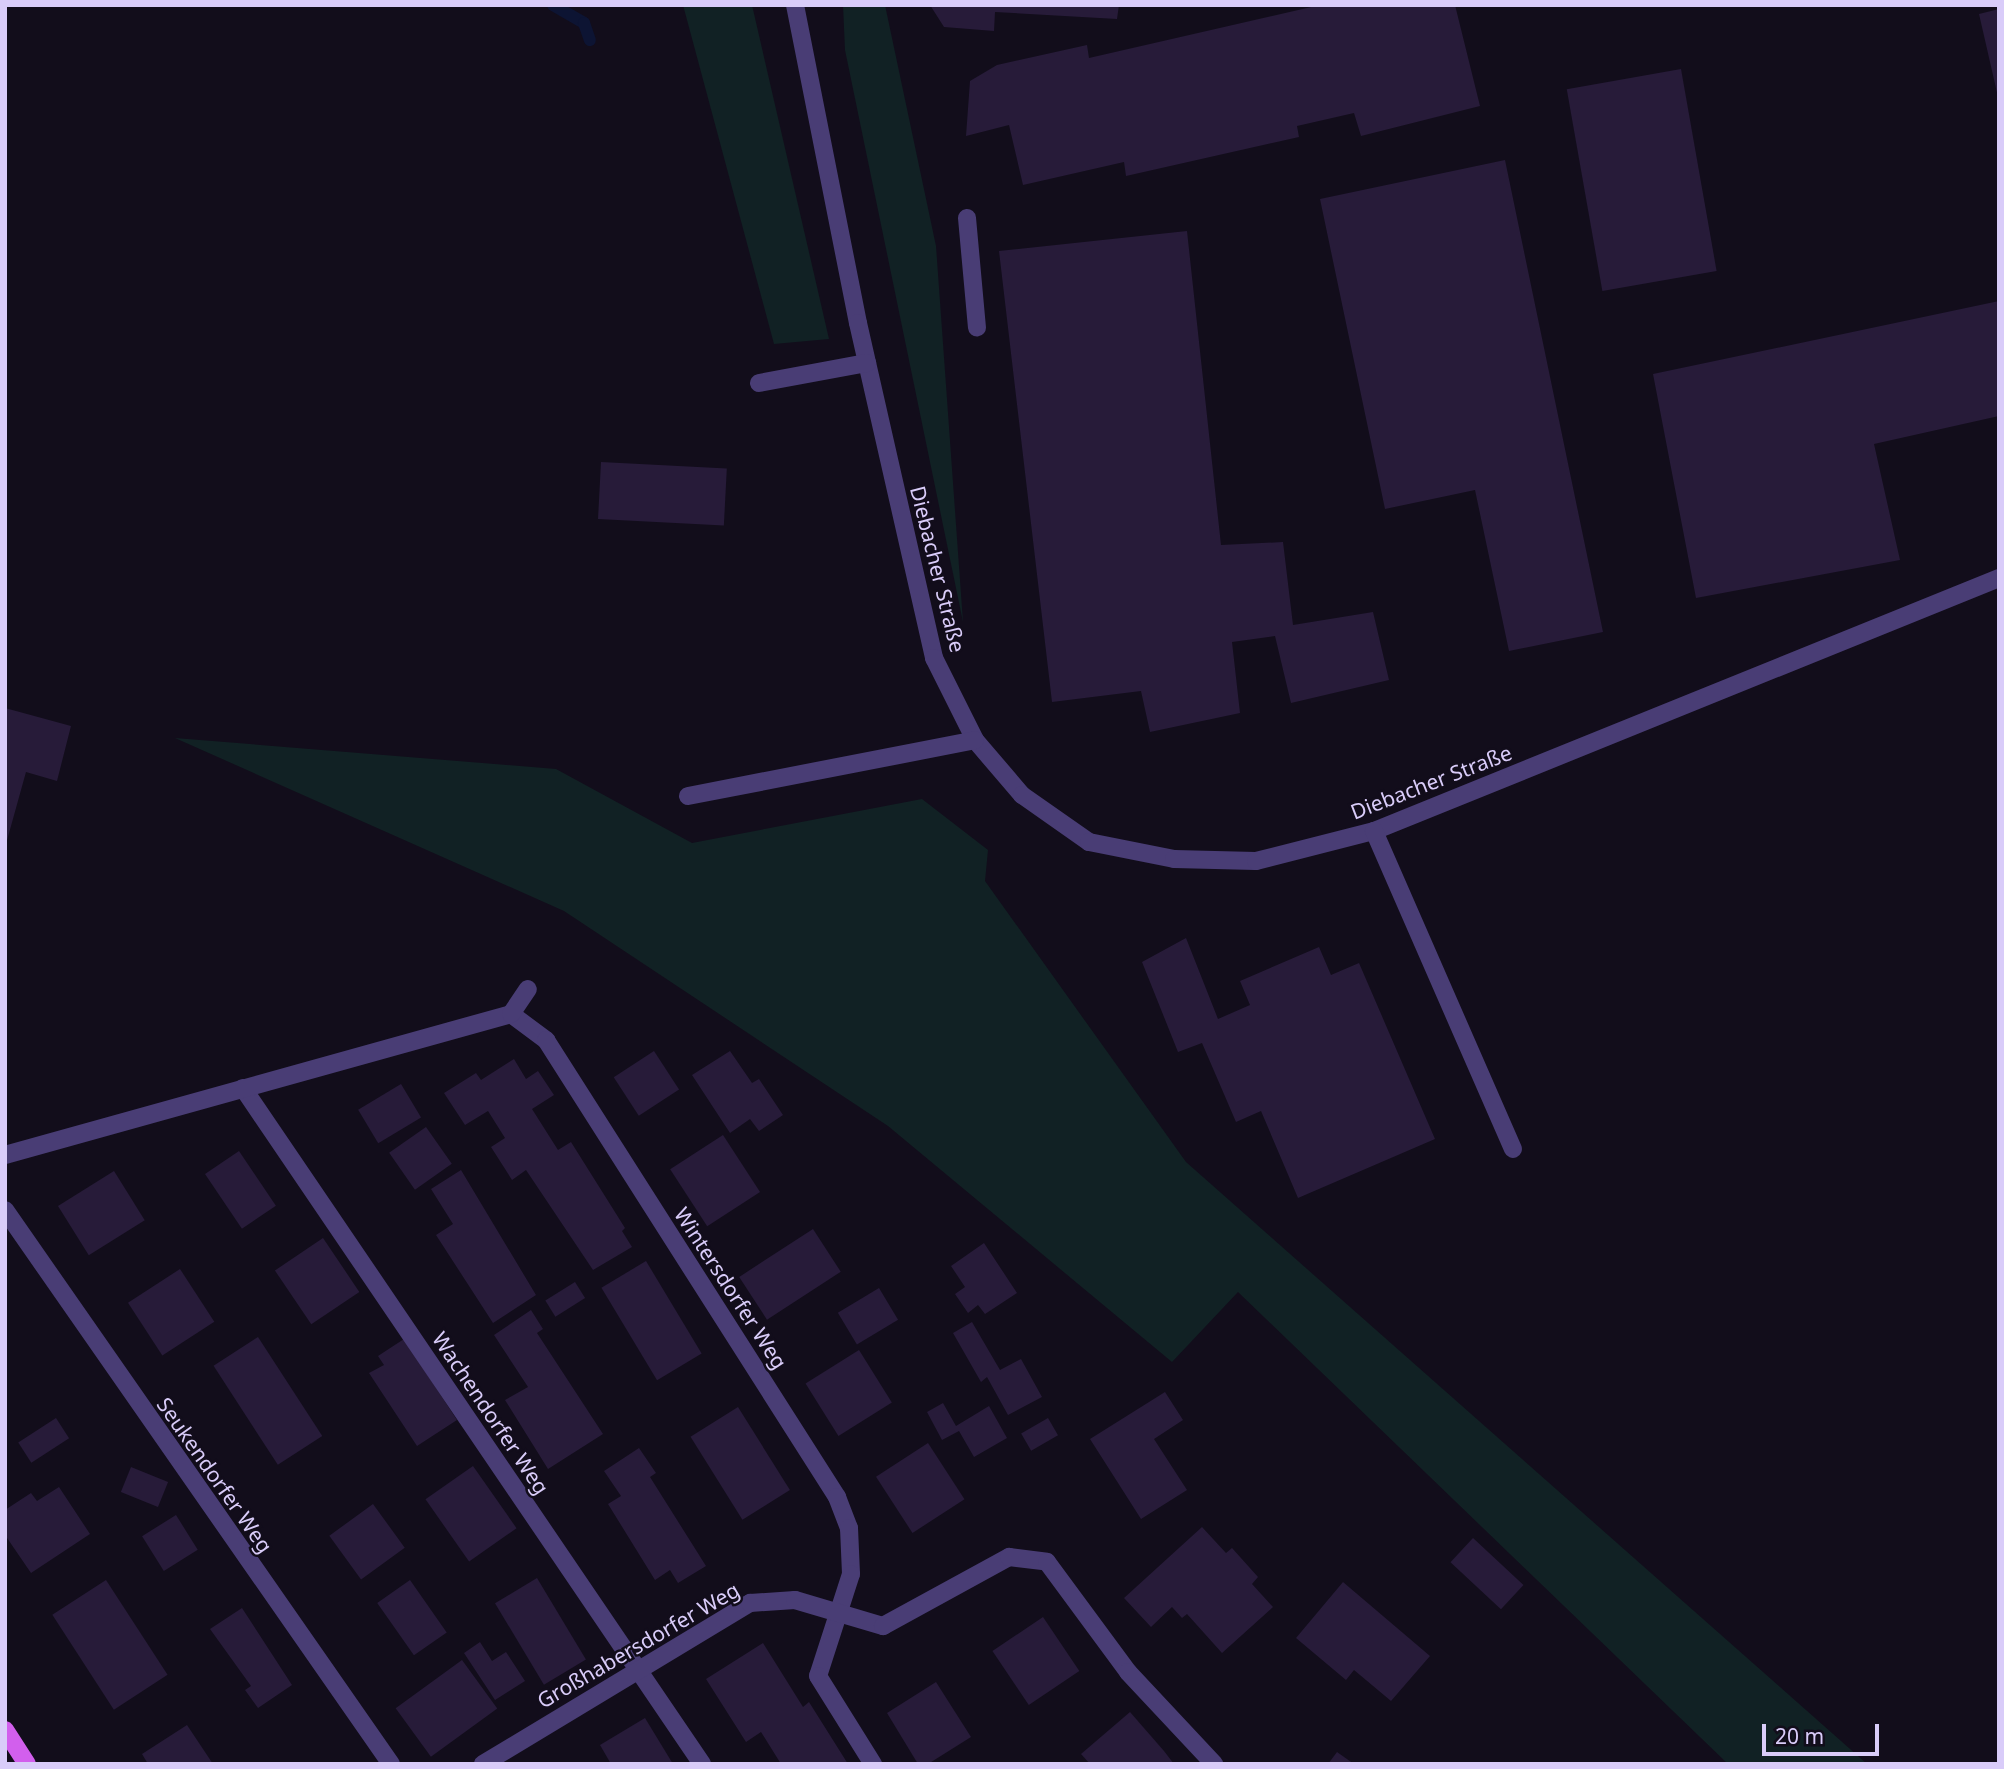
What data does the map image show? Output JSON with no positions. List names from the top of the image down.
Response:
{
  "streets": {
    "street": [
      "Diebacher Straße",
      "Wintersdorfer Weg",
      "Wachendorfer Weg",
      "Seukendorfer Weg",
      "Großhabersdorfer Weg"
    ]
  },
  "crossings": [
    ["Wintersdorfer Weg", "Großhabersdorfer Weg"],
    ["Wachendorfer Weg", "Großhabersdorfer Weg"]
  ],
  "scale_bar": "20 m"
}
